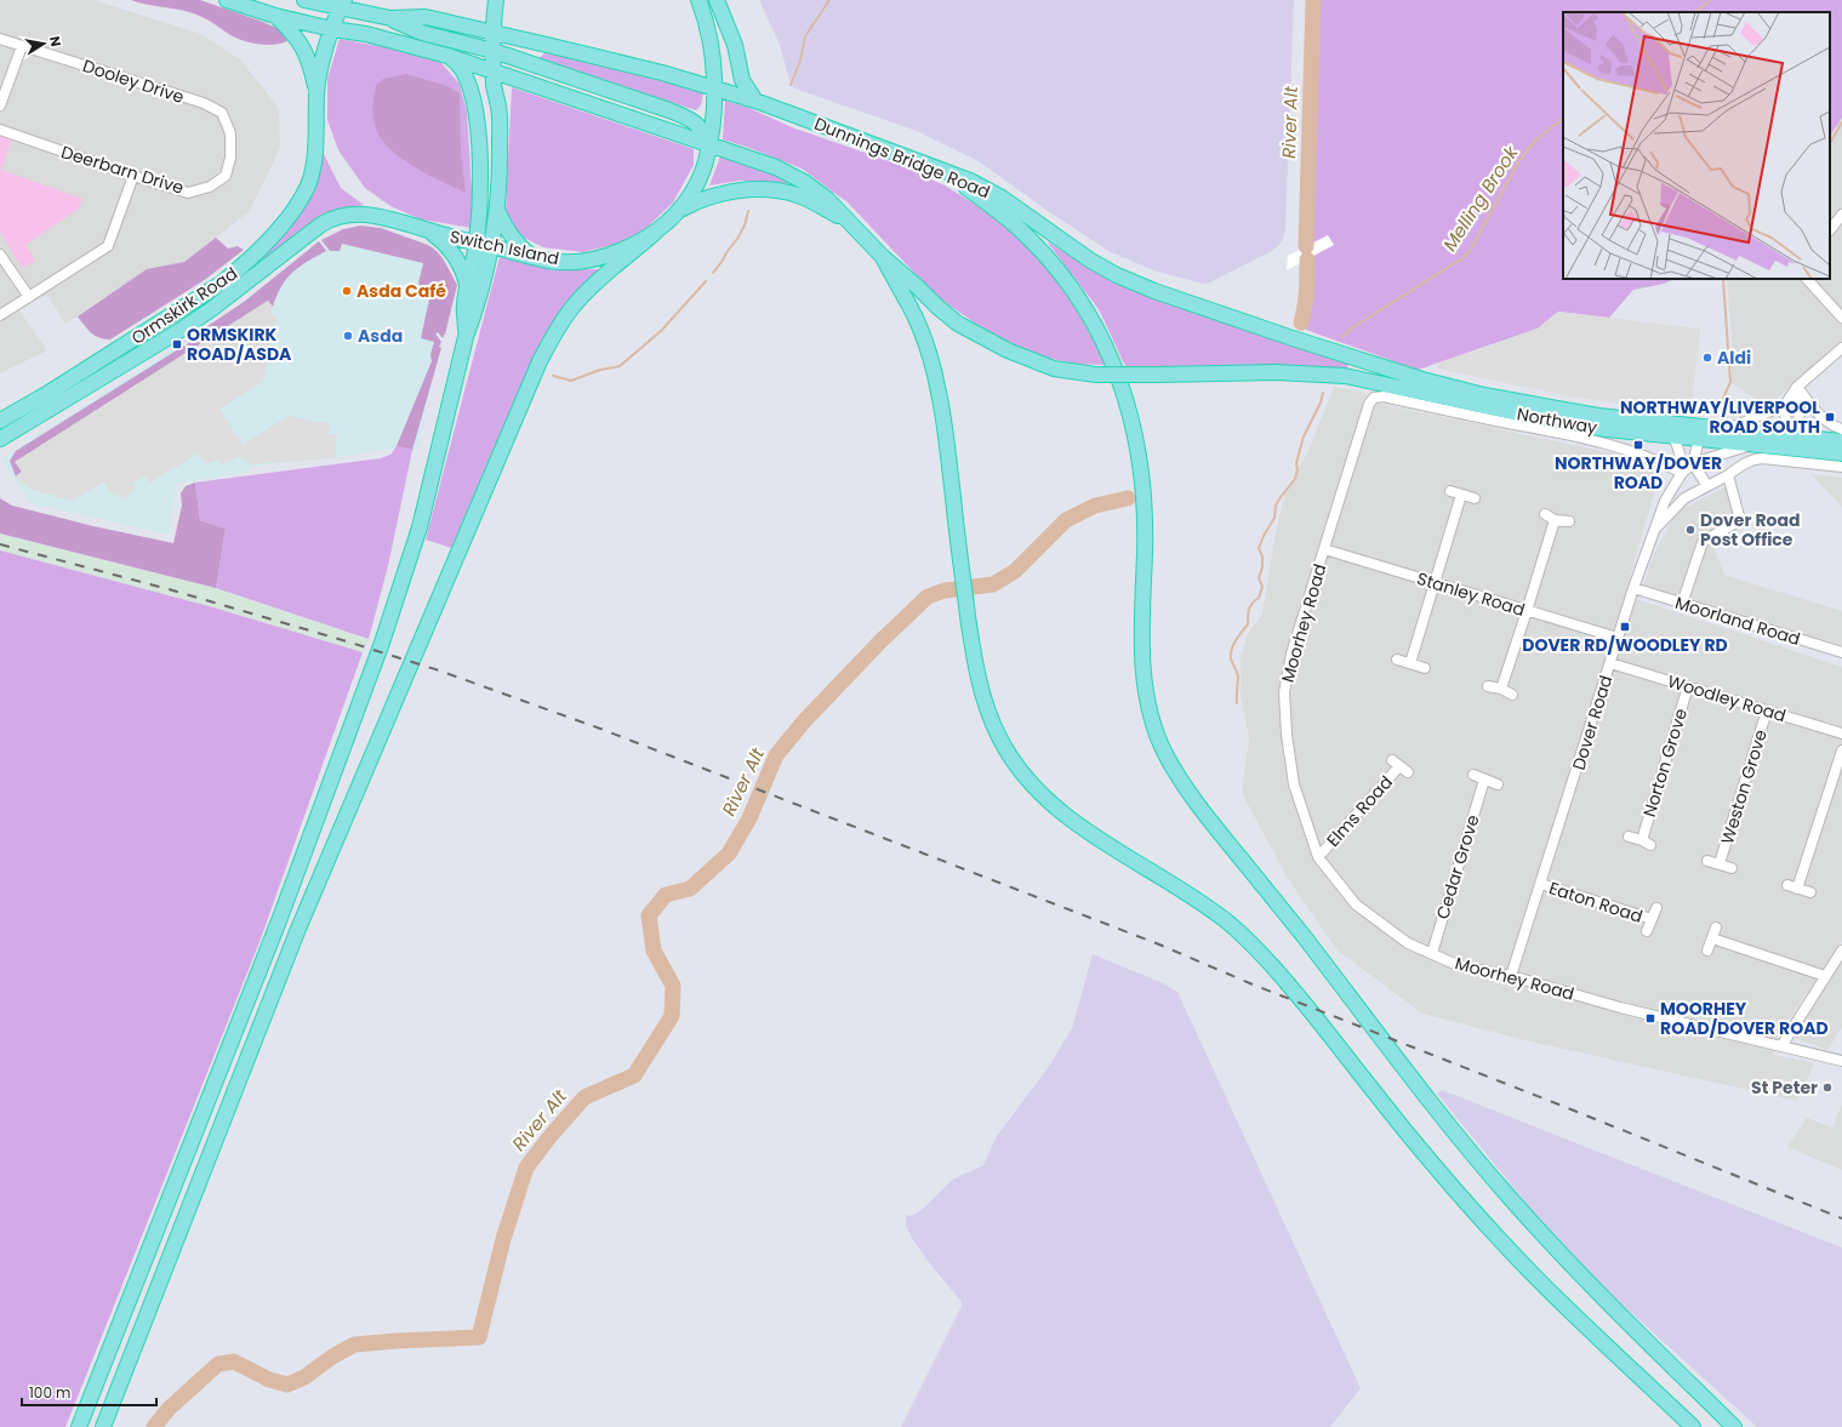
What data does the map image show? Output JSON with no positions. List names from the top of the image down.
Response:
{
  "streets": {
    "highway": [
      "Dunnings Bridge Road",
      "Switch Island",
      "Ormskirk Road",
      "Northway"
    ],
    "street": [
      "Dooley Drive",
      "Deerbarn Drive",
      "Stanley Road",
      "Moorland Road",
      "Moorhey Road",
      "Woodley Road",
      "Dover Road",
      "Norton Grove",
      "Weston Grove",
      "Elms Road",
      "Cedar Grove",
      "Eaton Road"
    ]
  },
  "crossings": [
    ["Dooley Drive", "Deerbarn Drive"],
    ["Dunnings Bridge Road", "Switch Island"],
    ["Dunnings Bridge Road", "Northway"],
    ["Switch Island", "Ormskirk Road"],
    ["Northway", "Moorhey Road"],
    ["Northway", "Dover Road"],
    ["Stanley Road", "Moorhey Road"],
    ["Stanley Road", "Dover Road"],
    ["Moorland Road", "Dover Road"],
    ["Moorhey Road", "Dover Road"],
    ["Moorhey Road", "Elms Road"],
    ["Moorhey Road", "Cedar Grove"],
    ["Woodley Road", "Dover Road"],
    ["Woodley Road", "Norton Grove"],
    ["Woodley Road", "Weston Grove"],
    ["Dover Road", "Eaton Road"]
  ],
  "water": ["River Alt", "Melling Brook"],
  "places": {
    "other": [
      "Asda Café",
      "Asda",
      "Aldi",
      "Dover Road Post Office",
      "St Peter"
    ],
    "transit": [
      "ORMSKIRK ROAD/ASDA",
      "NORTHWAY/LIVERPOOL ROAD SOUTH",
      "NORTHWAY/DOVER ROAD",
      "DOVER RD/WOODLEY RD",
      "MOORHEY ROAD/DOVER ROAD"
    ]
  },
  "scale_bar": "100 m",
  "north": "right"
}
